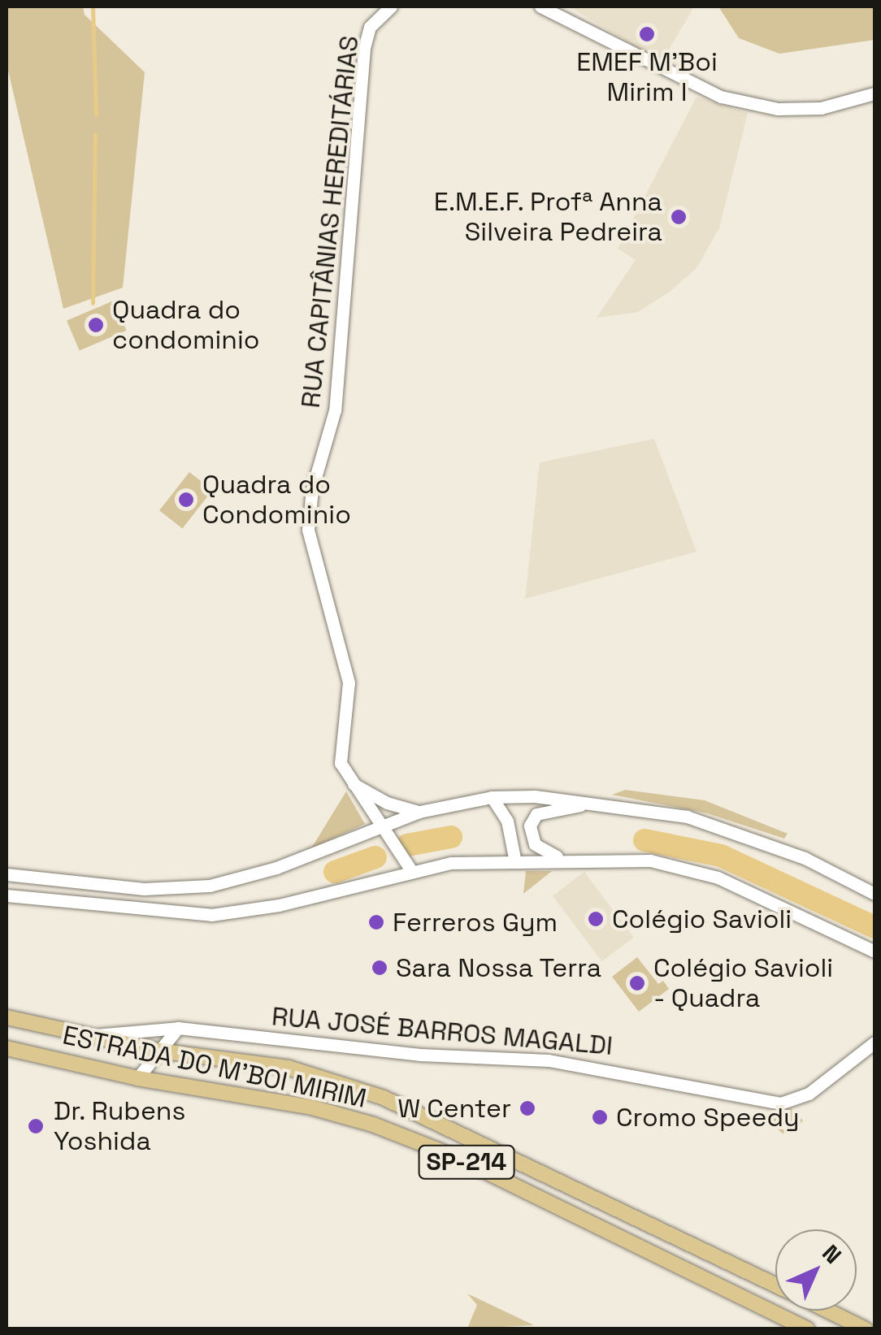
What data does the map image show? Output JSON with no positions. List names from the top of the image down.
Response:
{
  "streets": {
    "main road": [
      "RUA CAPITÂNIAS HEREDITÁRIAS",
      "RUA JOSÉ BARROS MAGALDI",
      "ESTRADA DO M'BOI MIRIM",
      "SP-214"
    ]
  },
  "crossings": [
    ["RUA JOSÉ BARROS MAGALDI", "ESTRADA DO M'BOI MIRIM"]
  ],
  "places": [
    "EMEF M'Boi Mirim I",
    "E.M.E.F. Profª Anna Silveira Pedreira",
    "Quadra do condominio",
    "Quadra do Condominio",
    "Colégio Savioli",
    "Ferreros Gym",
    "Sara Nossa Terra",
    "Colégio Savioli - Quadra",
    "W Center",
    "Cromo Speedy",
    "Dr. Rubens Yoshida"
  ],
  "north": "top right"
}
